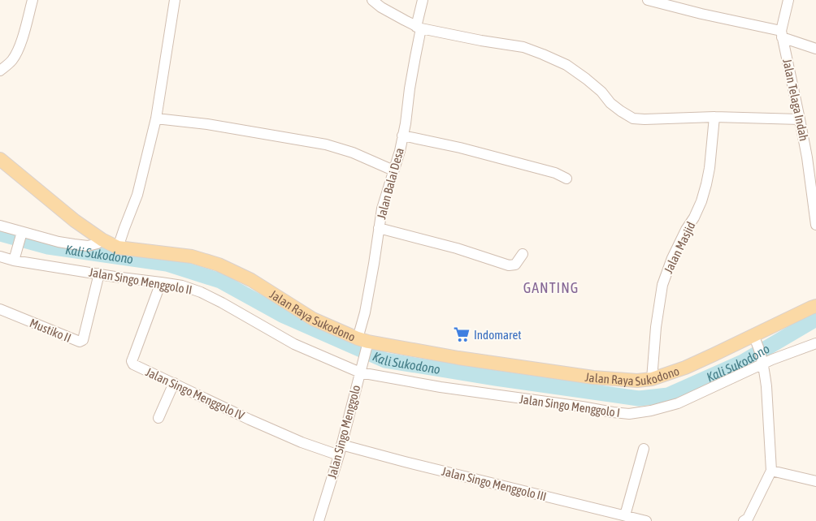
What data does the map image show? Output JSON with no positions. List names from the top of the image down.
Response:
{
  "streets": {
    "main road": ["Jalan Raya Sukodono"],
    "street": [
      "Jalan Telaga Indah",
      "Jalan Balai Desa",
      "Jalan Masjid",
      "Jalan Singo Menggolo II",
      "Mustiko II",
      "Jalan Singo Menggolo IV",
      "Jalan Singo Menggolo I",
      "Jalan Singo Menggolo",
      "Jalan Singo Menggolo III"
    ]
  },
  "crossings": [
    ["Jalan Balai Desa", "Jalan Raya Sukodono"],
    ["Jalan Balai Desa", "Jalan Singo Menggolo"],
    ["Jalan Masjid", "Jalan Raya Sukodono"],
    ["Jalan Singo Menggolo II", "Mustiko II"],
    ["Jalan Singo Menggolo II", "Jalan Singo Menggolo IV"],
    ["Jalan Singo Menggolo II", "Jalan Singo Menggolo I"],
    ["Jalan Singo Menggolo II", "Jalan Singo Menggolo"],
    ["Jalan Raya Sukodono", "Jalan Singo Menggolo"],
    ["Jalan Singo Menggolo IV", "Jalan Singo Menggolo"],
    ["Jalan Singo Menggolo IV", "Jalan Singo Menggolo III"],
    ["Jalan Singo Menggolo I", "Jalan Singo Menggolo"],
    ["Jalan Singo Menggolo", "Jalan Singo Menggolo III"]
  ],
  "districts": ["GANTING"],
  "water": ["Kali Sukodono"],
  "places": {
    "supermarket": ["Indomaret"]
  }
}
